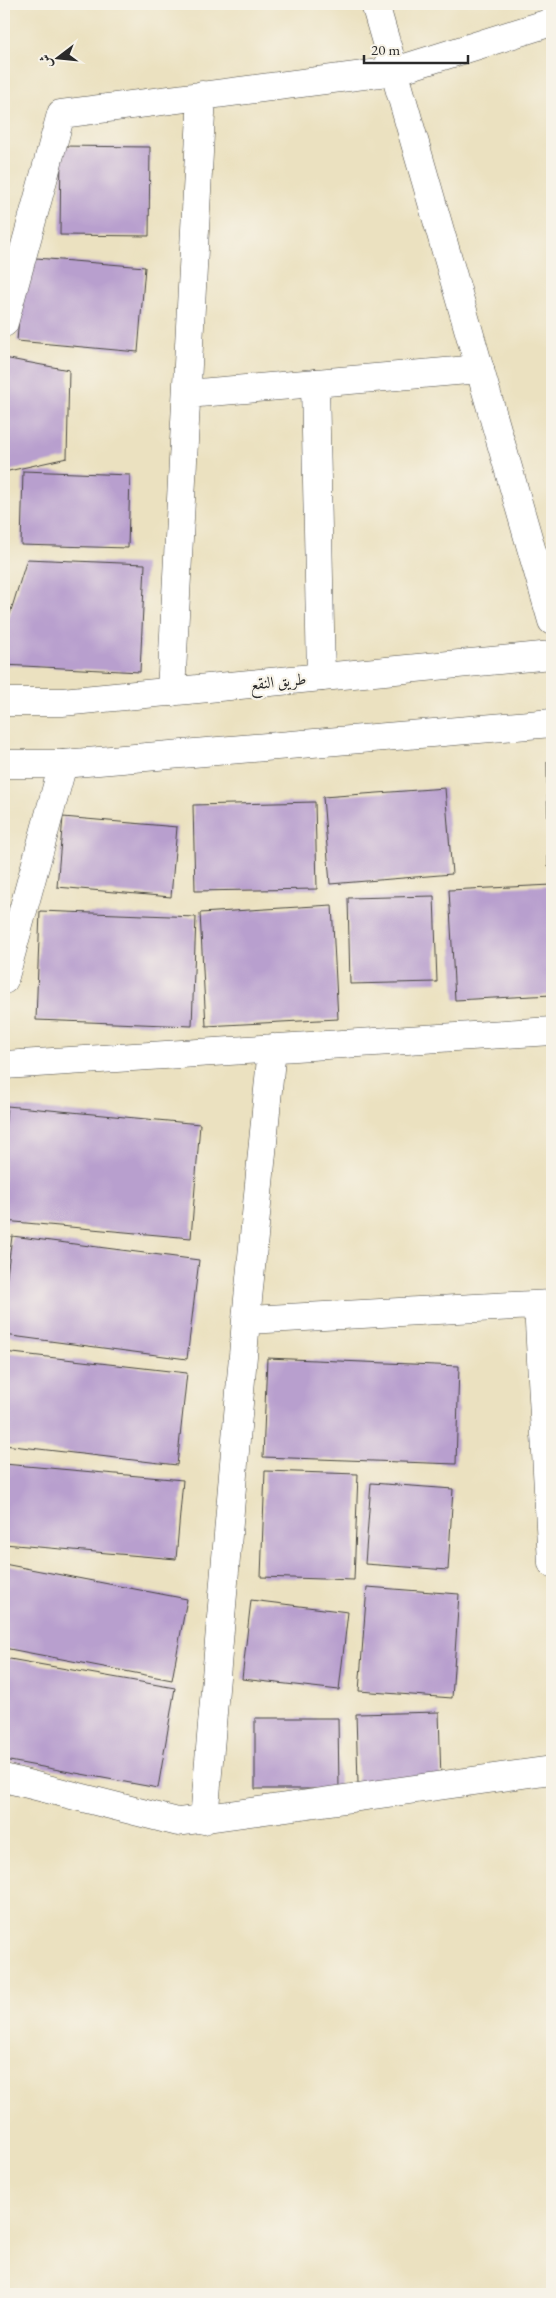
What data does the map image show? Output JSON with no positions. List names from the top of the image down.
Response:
{
  "streets": {
    "street": ["طريق النقع"]
  },
  "scale_bar": "20 m",
  "north": "left"
}
